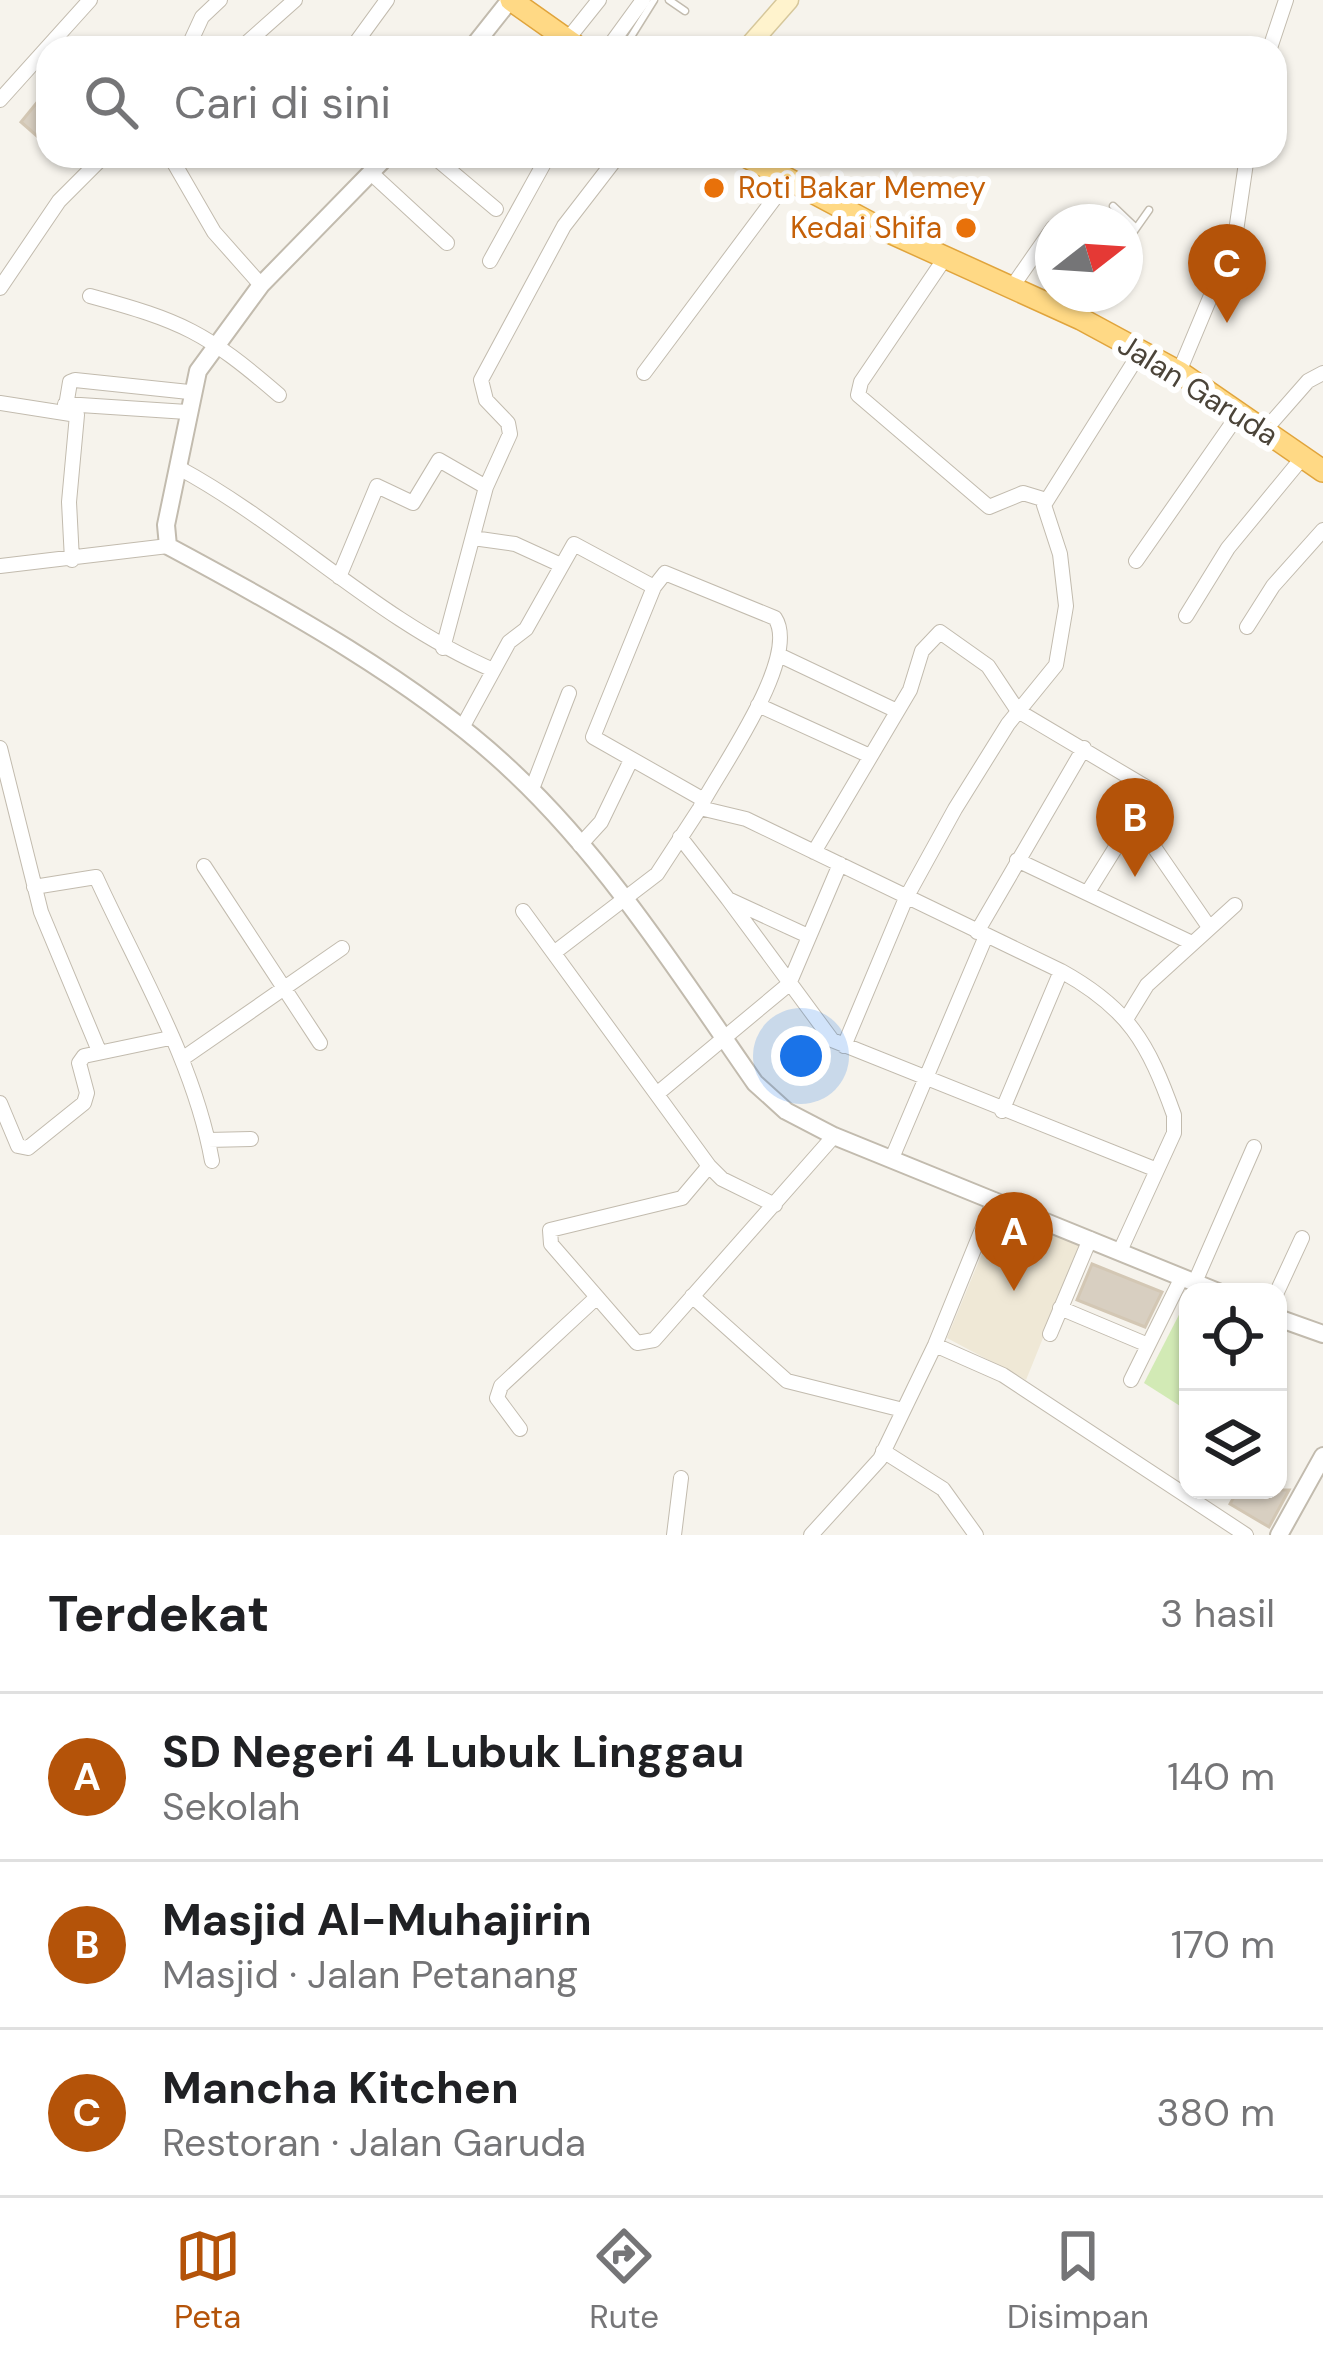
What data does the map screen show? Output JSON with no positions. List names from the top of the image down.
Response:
{
  "streets": {
    "highway": ["Jalan Garuda"]
  },
  "places": ["Roti Bakar Memey", "Kedai Shifa"],
  "north": "right",
  "page": {
    "search": "Cari di sini",
    "pins": ["C", "B", "A"],
    "heading": ["Terdekat", "3 hasil"],
    "list": [
      {
        "mark": "A",
        "name": "SD Negeri 4 Lubuk Linggau",
        "note": "Sekolah",
        "value": "140 m"
      },
      {
        "mark": "B",
        "name": "Masjid Al-Muhajirin",
        "note": "Masjid · Jalan Petanang",
        "value": "170 m"
      },
      {
        "mark": "C",
        "name": "Mancha Kitchen",
        "note": "Restoran · Jalan Garuda",
        "value": "380 m"
      }
    ],
    "nav": ["Peta", "Rute", "Disimpan"]
  }
}
